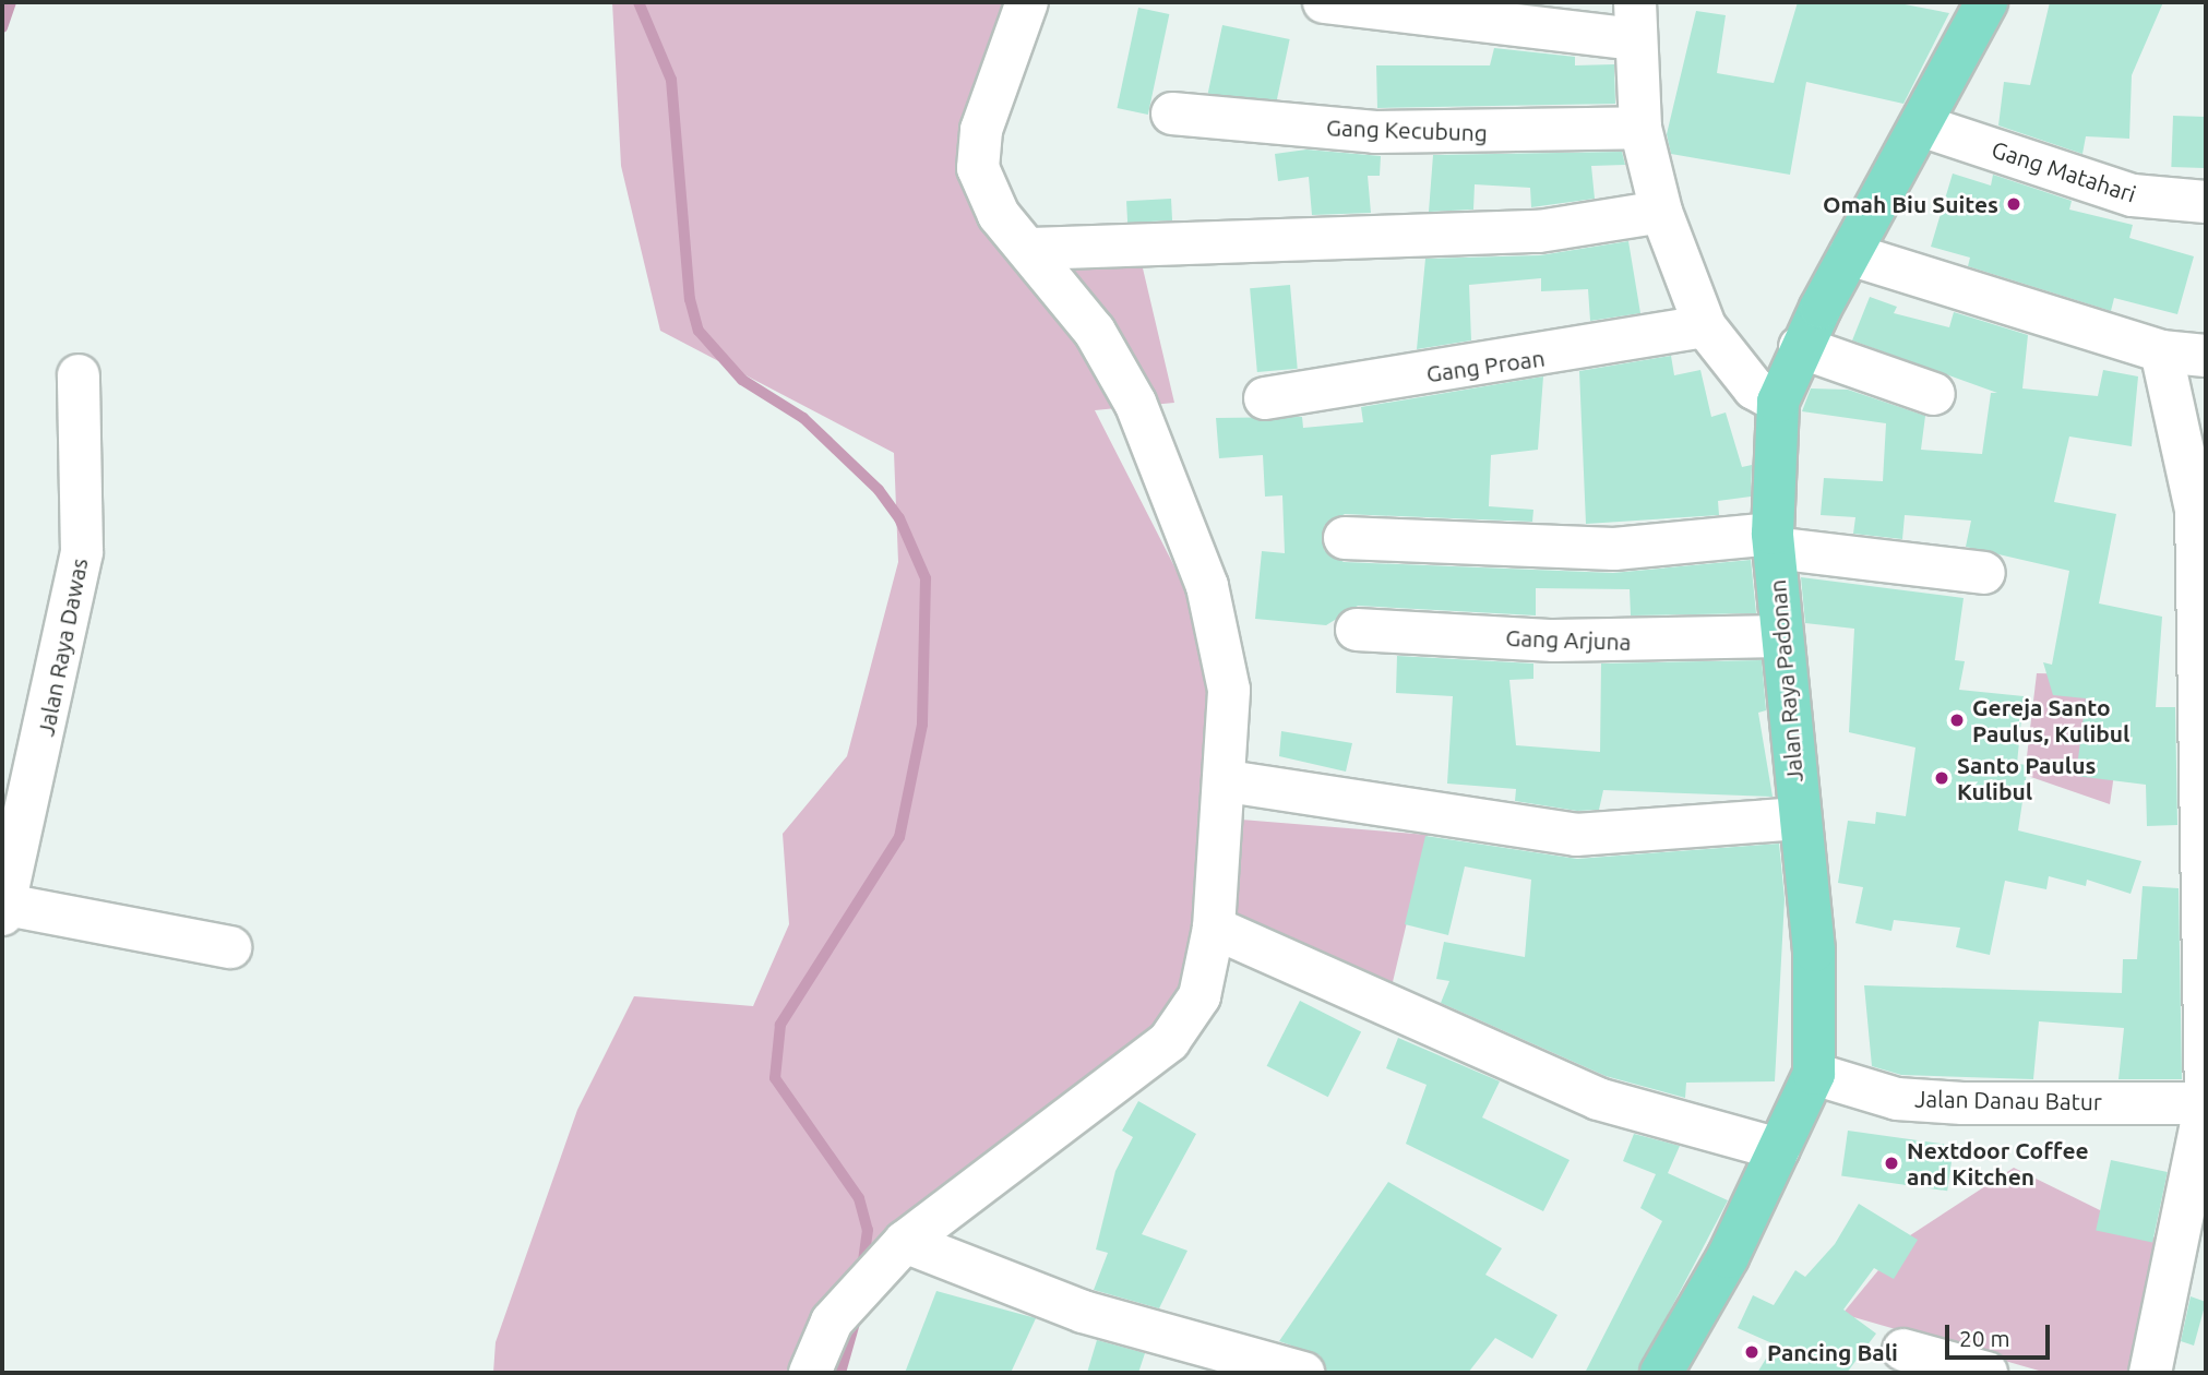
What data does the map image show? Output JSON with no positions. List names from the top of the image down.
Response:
{
  "streets": {
    "main road": ["Jalan Raya Padonan"],
    "street": [
      "Gang Kecubung",
      "Gang Matahari",
      "Gang Proan",
      "Gang Arjuna",
      "Jalan Raya Dawas",
      "Jalan Danau Batur"
    ]
  },
  "crossings": [
    ["Gang Matahari", "Jalan Raya Padonan"],
    ["Gang Arjuna", "Jalan Raya Padonan"],
    ["Jalan Raya Padonan", "Jalan Danau Batur"]
  ],
  "places": [
    "Omah Biu Suites",
    "Gereja Santo Paulus, Kulibul",
    "Santo Paulus Kulibul",
    "Nextdoor Coffee and Kitchen",
    "Pancing Bali"
  ],
  "scale_bar": "20 m"
}
